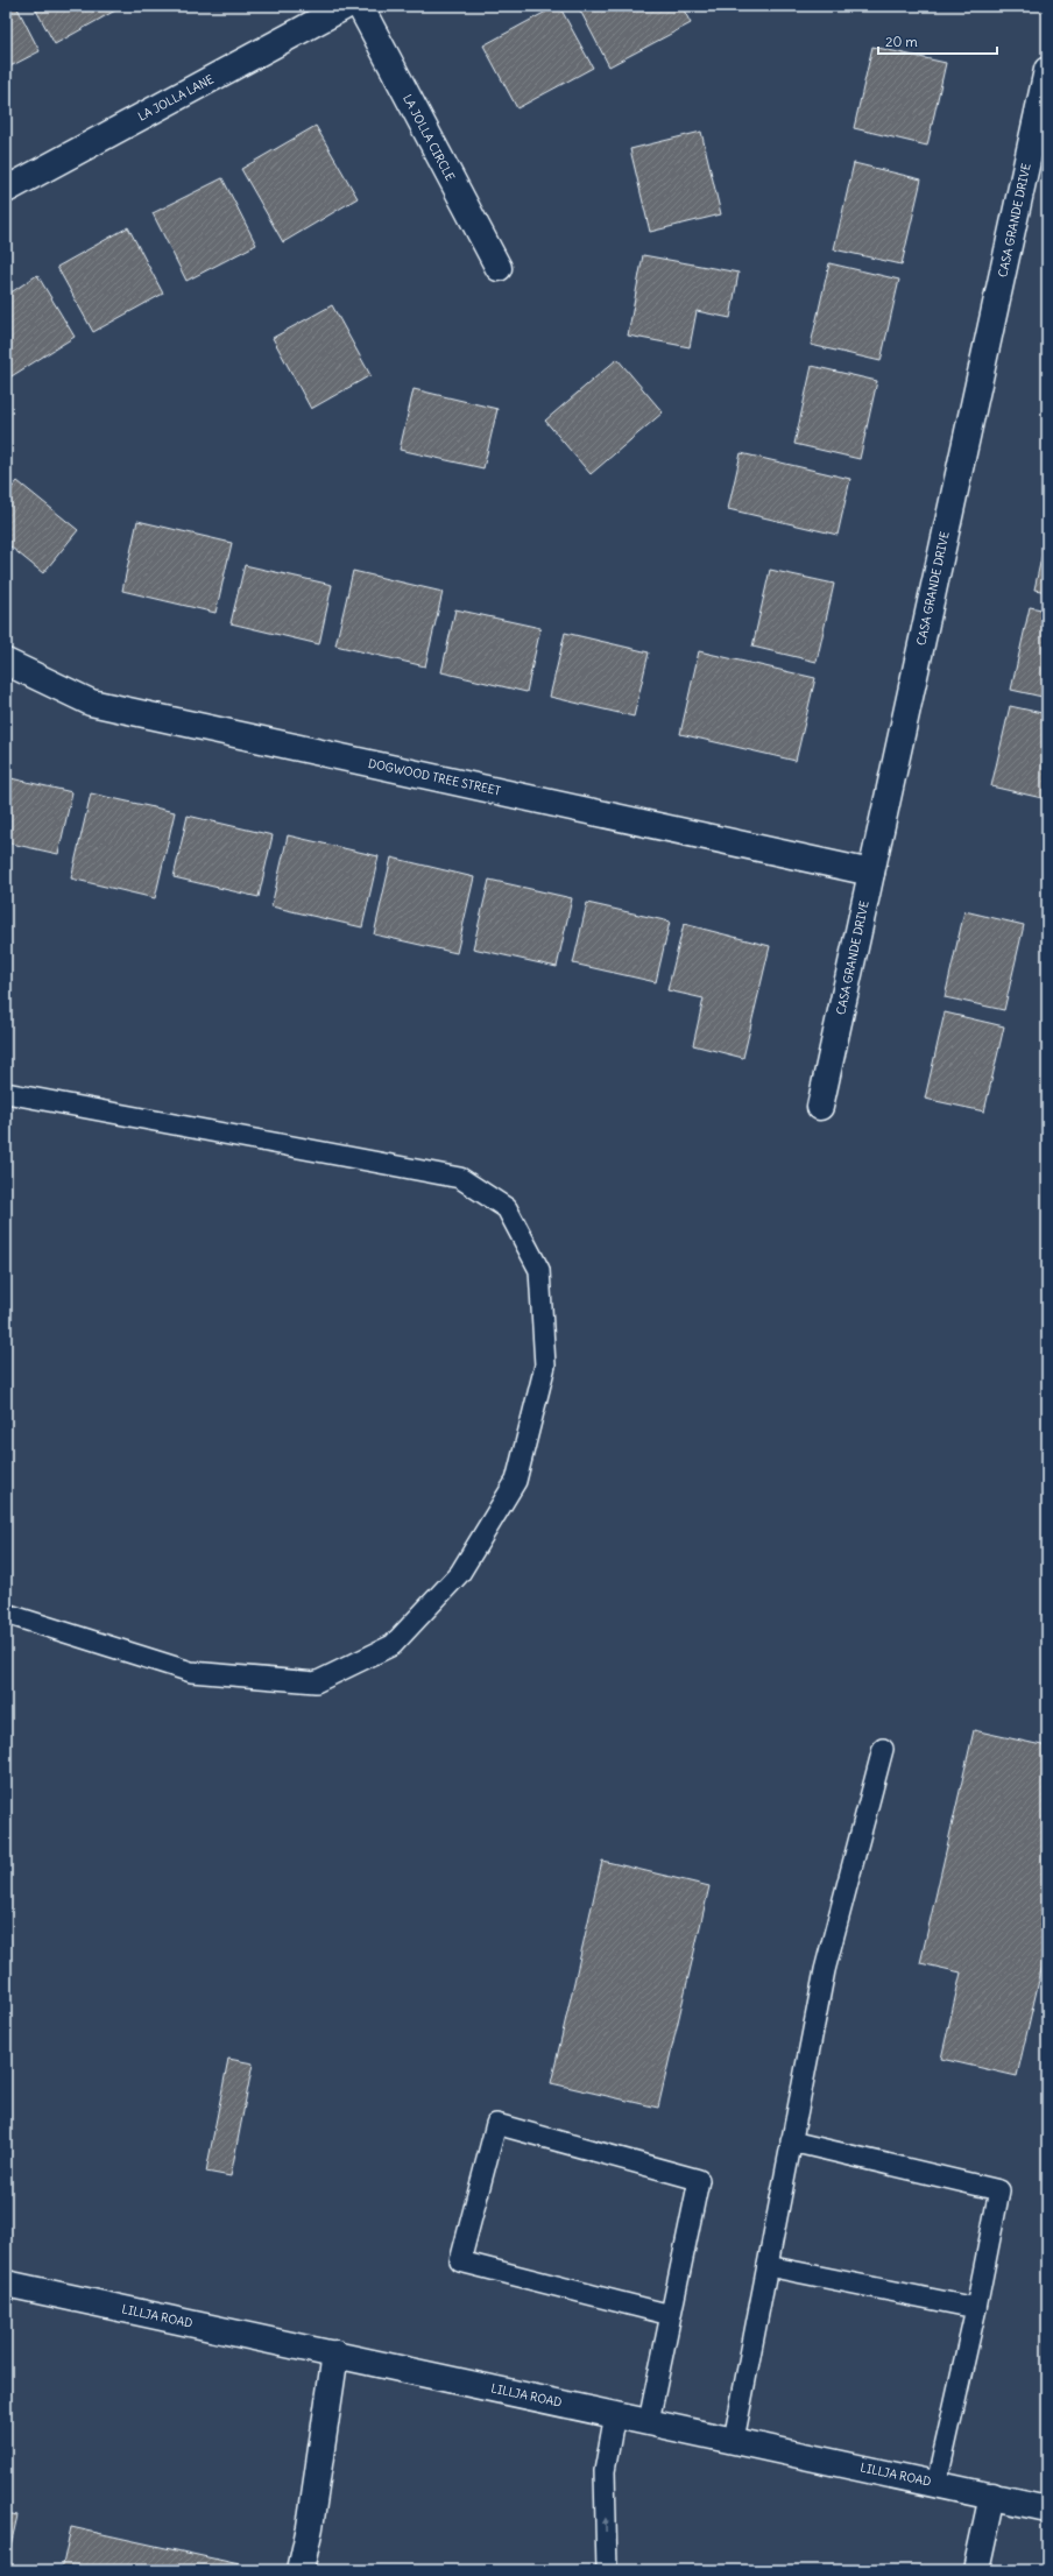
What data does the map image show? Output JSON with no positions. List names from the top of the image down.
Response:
{
  "streets": {
    "street": [
      "LA JOLLA LANE",
      "LA JOLLA CIRCLE",
      "CASA GRANDE DRIVE",
      "DOGWOOD TREE STREET",
      "LILLJA ROAD"
    ]
  },
  "crossings": [
    ["CASA GRANDE DRIVE", "DOGWOOD TREE STREET"]
  ],
  "scale_bar": "20 m"
}
